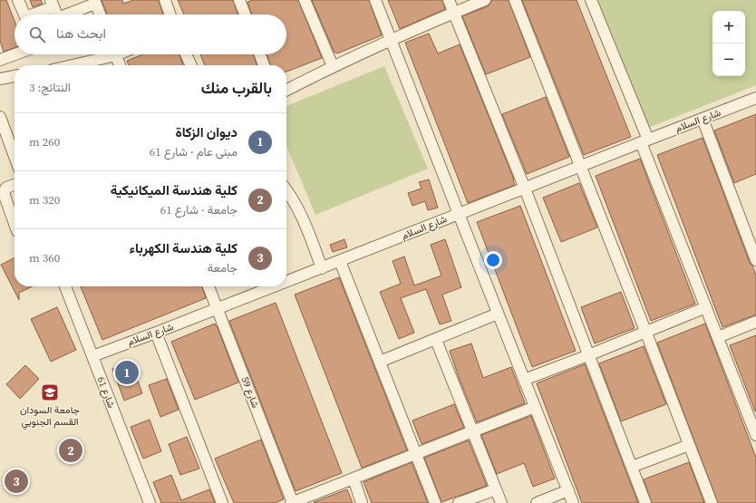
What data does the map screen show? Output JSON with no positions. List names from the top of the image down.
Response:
{
  "streets": {
    "street": ["شارع السلام", "شارع 61", "شارع 59"]
  },
  "crossings": [
    ["شارع السلام", "شارع 61"],
    ["شارع السلام", "شارع 59"]
  ],
  "places": {
    "school or university": ["جامعة السودان القسم الجنوبي"]
  },
  "page": {
    "map_buttons": ["+", "−"],
    "search": "ابحث هنا",
    "heading": ["بالقرب منك", "النتائج: 3"],
    "list": [
      {
        "mark": "1",
        "name": "ديوان الزكاة",
        "note": "مبنى عام · شارع 61",
        "value": "260 m"
      },
      {
        "mark": "2",
        "name": "كلية هندسة الميكانيكية",
        "note": "جامعة · شارع 61",
        "value": "320 m"
      },
      {
        "mark": "3",
        "name": "كلية هندسة الكهرباء",
        "note": "جامعة",
        "value": "360 m"
      }
    ],
    "pins": ["1", "2", "3"]
  }
}
